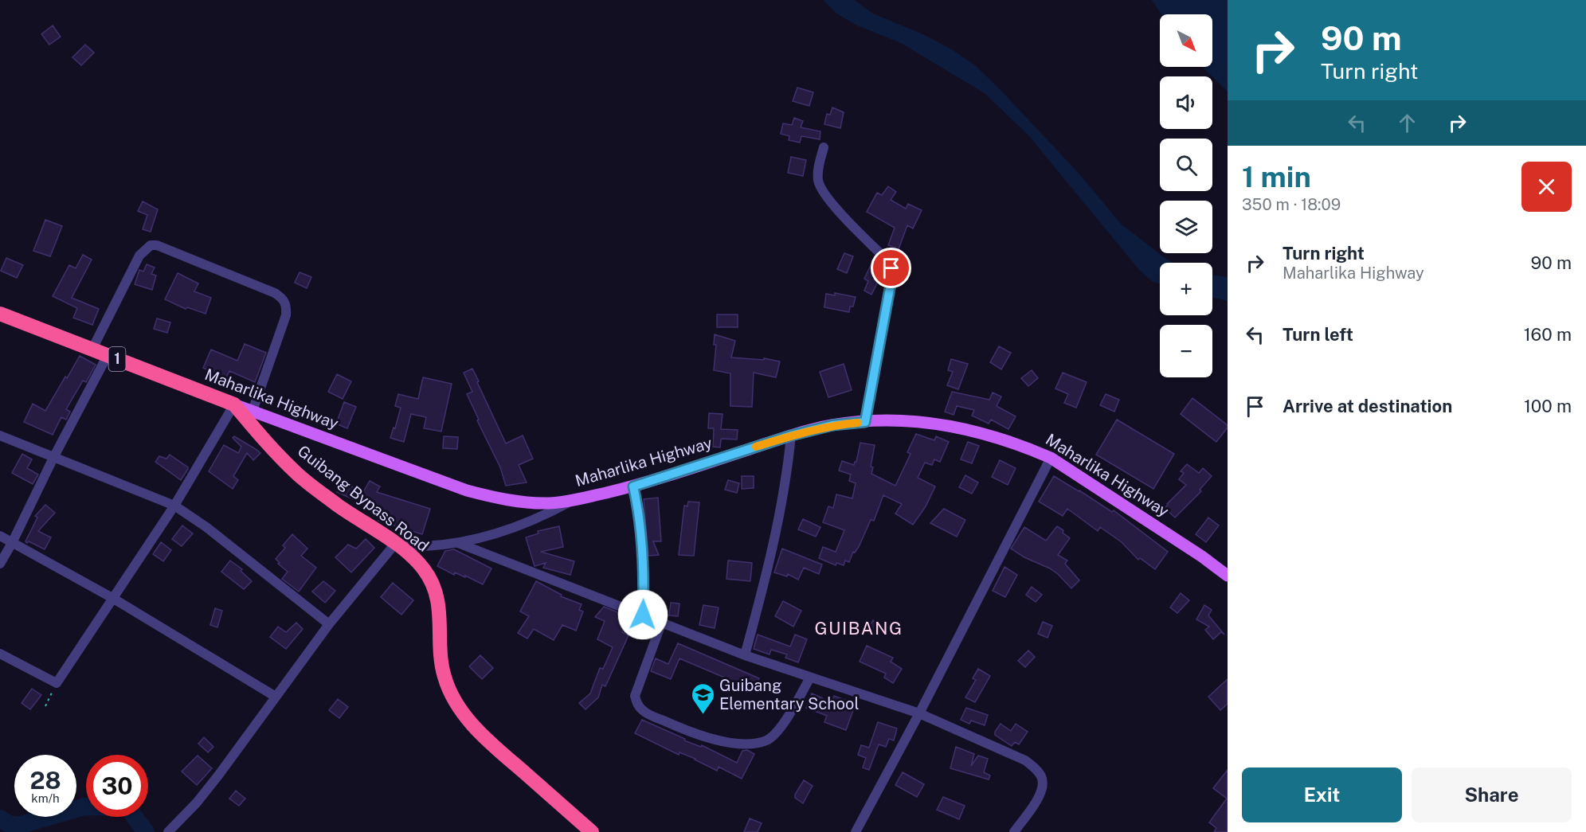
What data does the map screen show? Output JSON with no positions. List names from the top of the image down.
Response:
{
  "streets": {
    "highway": ["1", "Maharlika Highway", "Guibang Bypass Road"]
  },
  "crossings": [
    ["Maharlika Highway", "Guibang Bypass Road"]
  ],
  "districts": ["GUIBANG"],
  "places": {
    "school or university": ["Guibang Elementary School"]
  },
  "north": "bottom right",
  "page": {
    "turn": ["90 m", "Turn right"],
    "map_buttons": ["+", "−"],
    "heading": ["1 min", "350 m · 18:09"],
    "list": [
      {
        "name": "Turn right",
        "note": "Maharlika Highway",
        "value": "90 m"
      },
      {
        "name": "Turn left",
        "value": "160 m"
      },
      {
        "name": "Arrive at destination",
        "value": "100 m"
      }
    ],
    "speed": "28 km/h",
    "limit": "30",
    "buttons": ["Exit", "Share"]
  }
}
